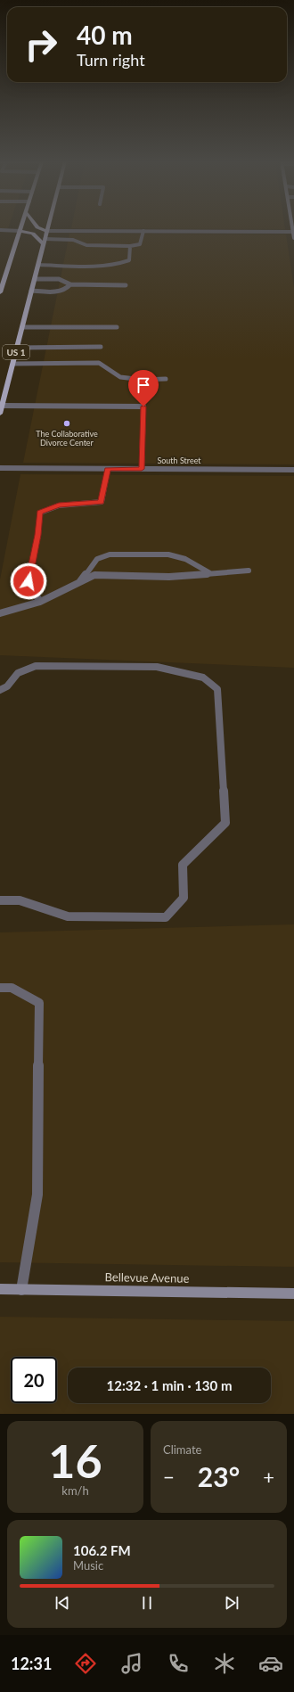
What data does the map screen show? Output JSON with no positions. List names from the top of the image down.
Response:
{
  "streets": {
    "main road": ["US 1"],
    "street": ["South Street", "Bellevue Avenue"]
  },
  "places": ["The Collaborative Divorce Center"],
  "page": {
    "turn": ["40 m", "Turn right"],
    "limit": "20",
    "trip": "12:32 · 1 min · 130 m",
    "tile": [
      ["16", "km/h"],
      "Climate"
    ],
    "heat": ["−", "23°", "+"],
    "song": ["106.2 FM", "Music"],
    "tabs": "12:31"
  }
}
